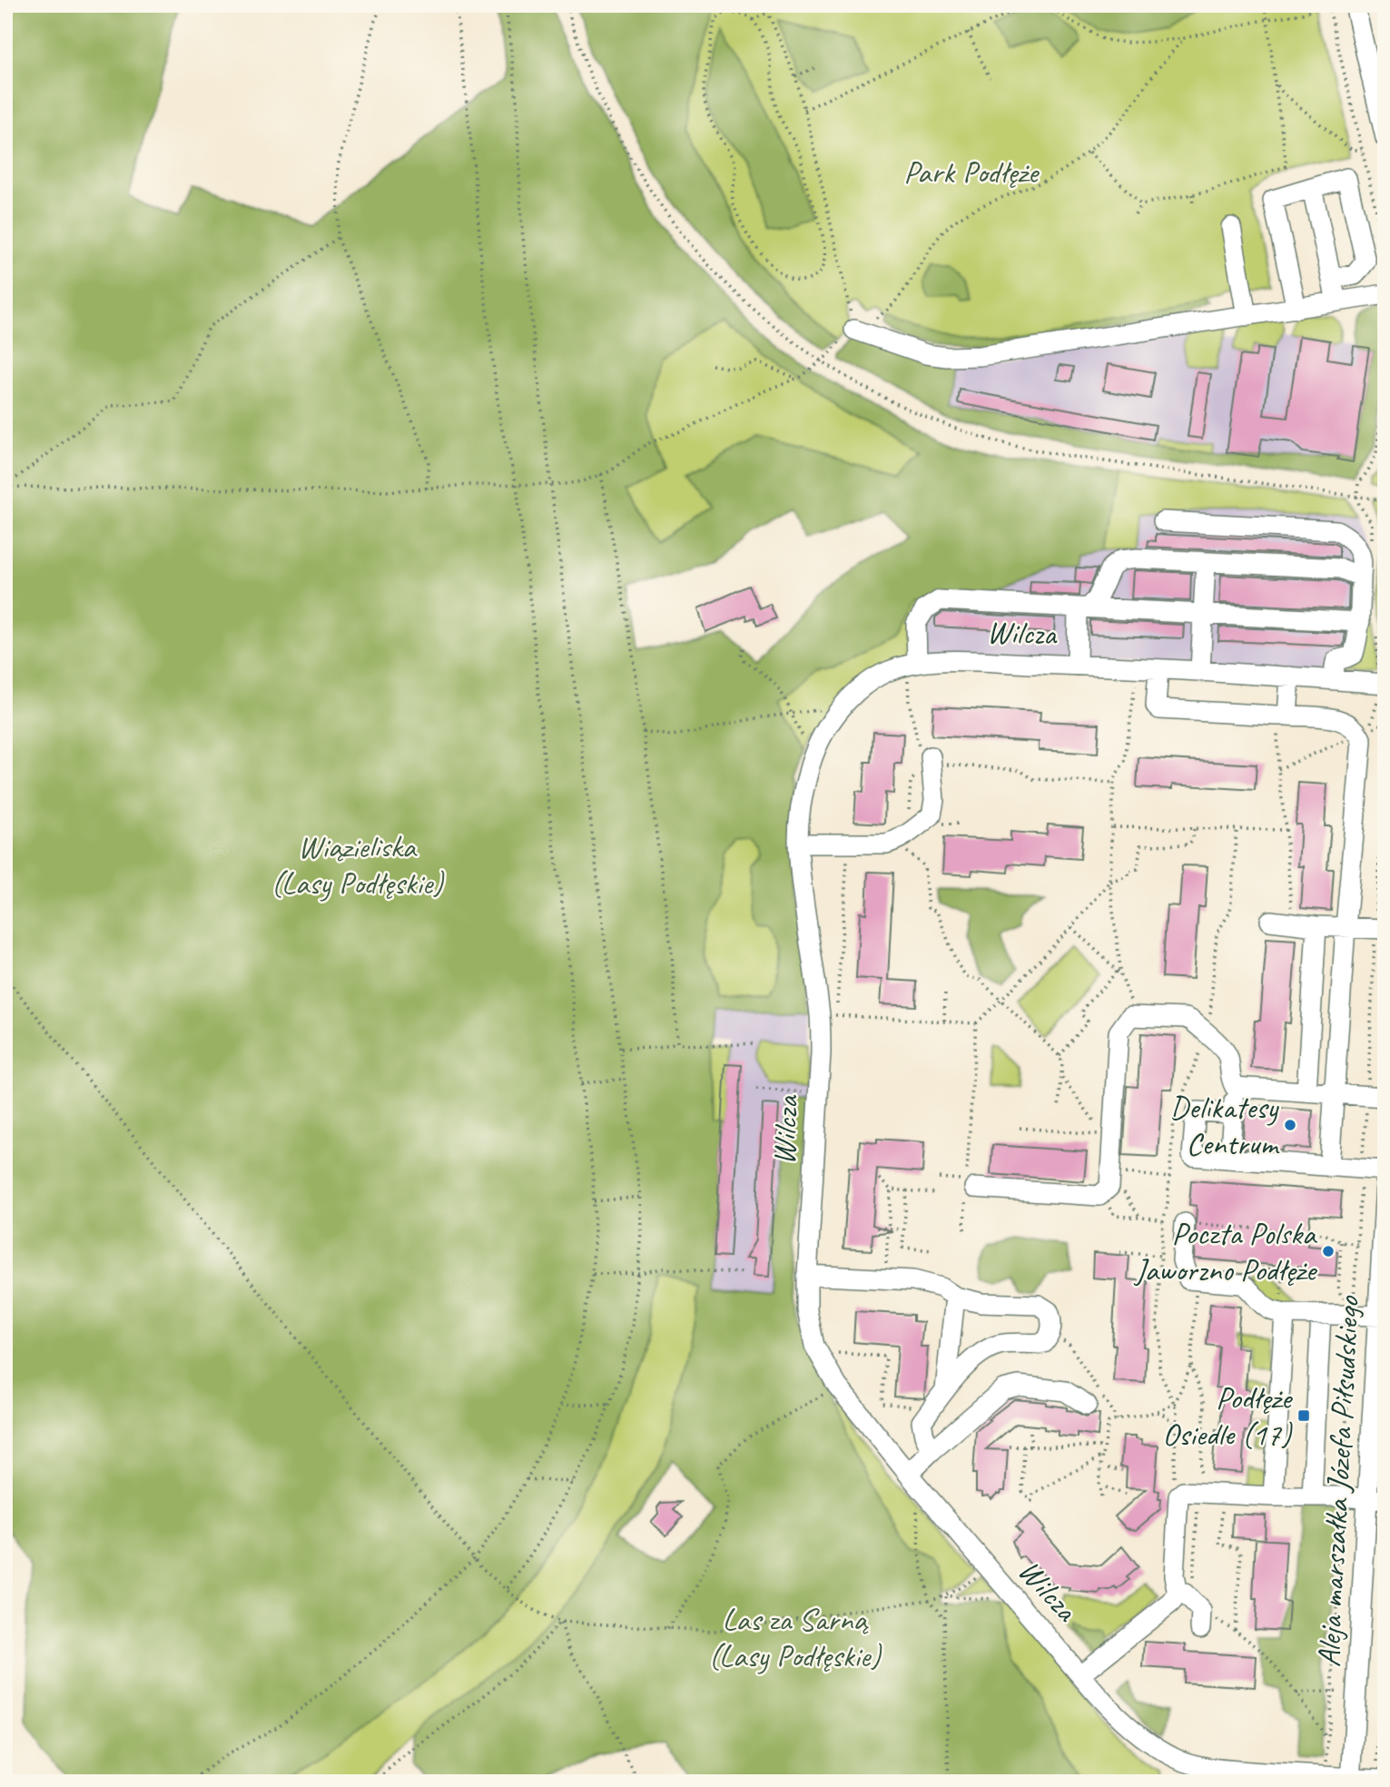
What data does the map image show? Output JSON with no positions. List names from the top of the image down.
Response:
{
  "streets": {
    "street": ["Wilcza", "Aleja marszałka Józefa Piłsudskiego"]
  },
  "crossings": [
    ["Wilcza", "Aleja marszałka Józefa Piłsudskiego"]
  ],
  "parks": ["Park Podłęże", "Wiązieliska (Lasy Podłęskie)", "Las za Sarną (Lasy Podłęskie)"],
  "places": {
    "other": ["Delikatesy Centrum", "Poczta Polska Jaworzno Podłęże"],
    "transit": ["Podłęże Osiedle (17)"]
  }
}
